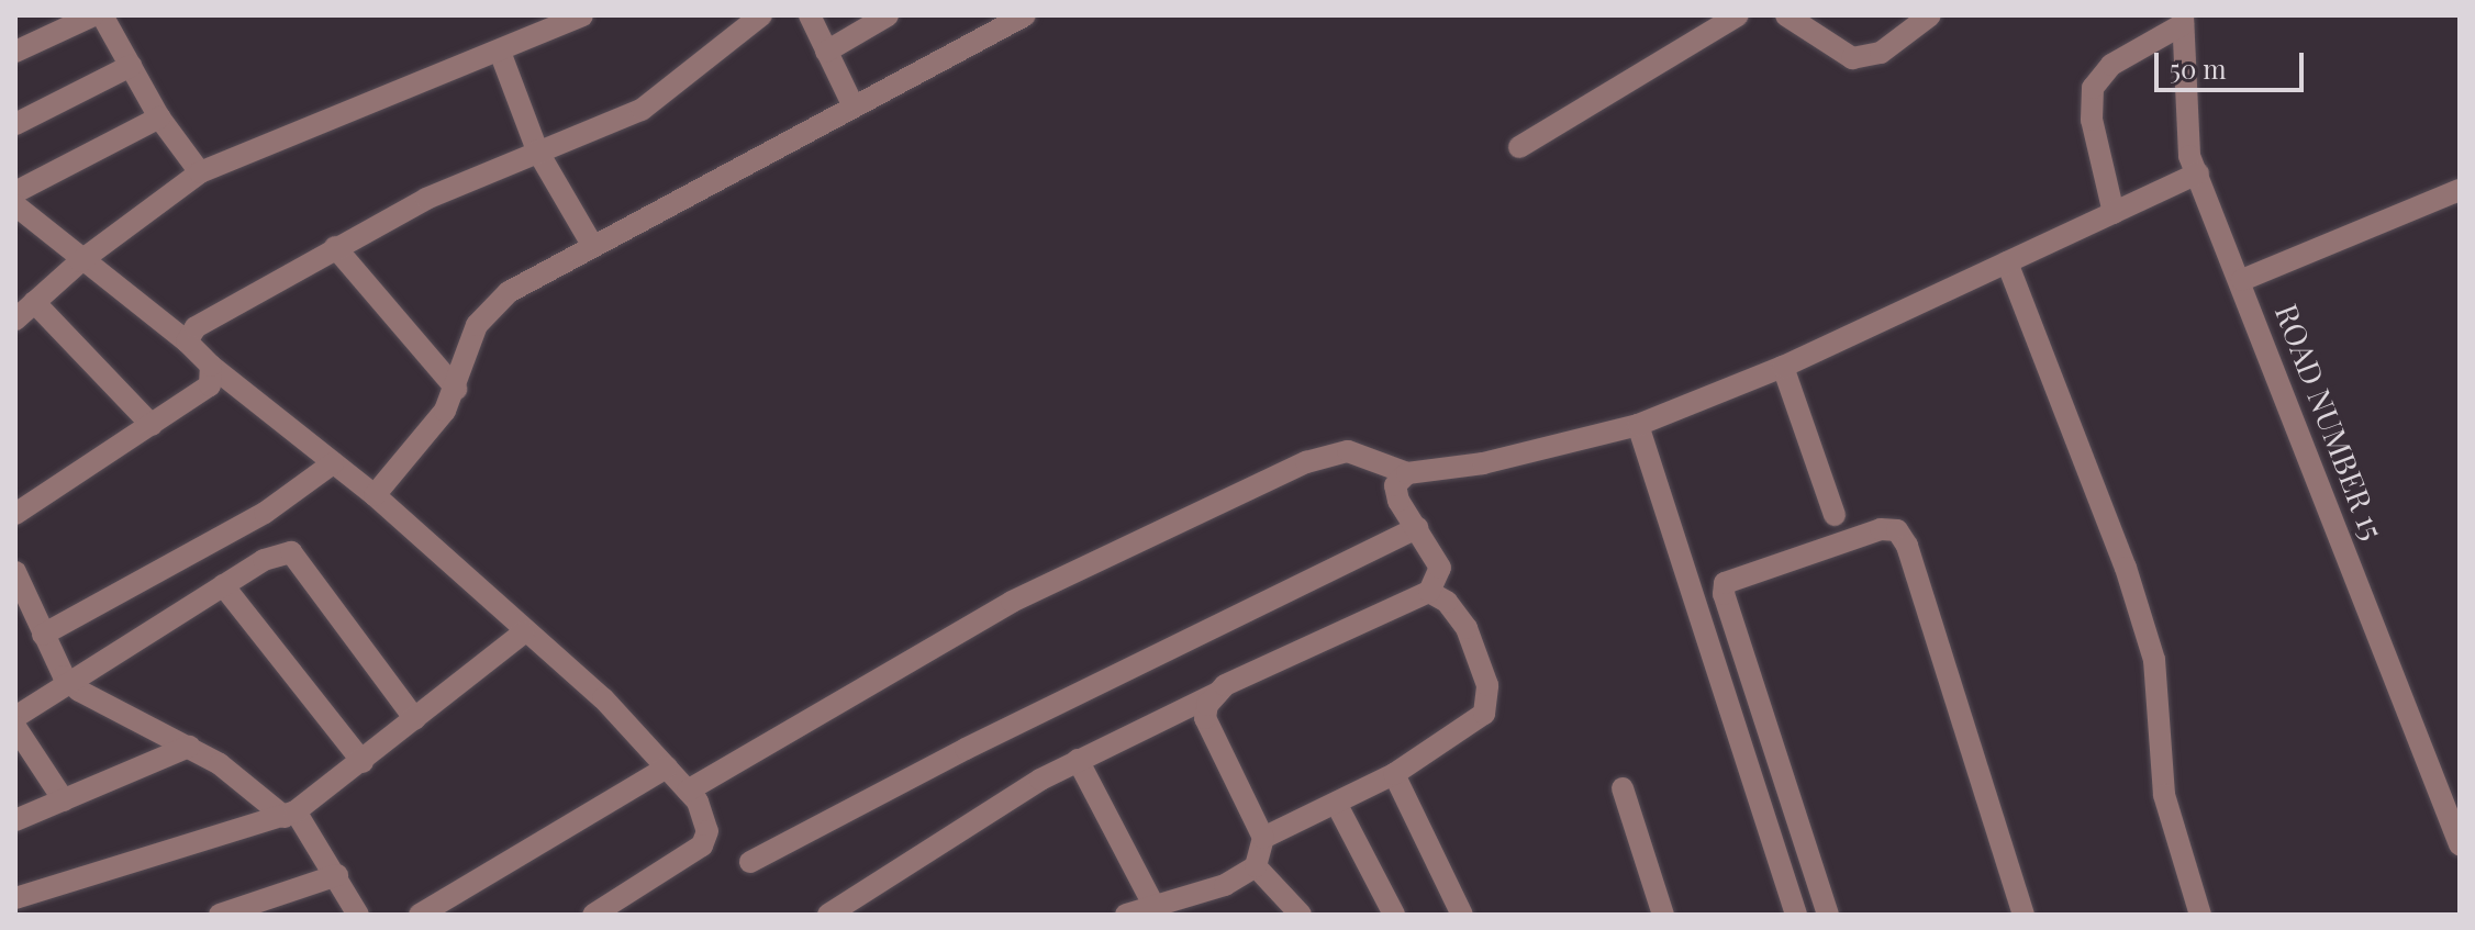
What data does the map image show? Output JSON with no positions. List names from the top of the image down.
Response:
{
  "streets": {
    "street": ["ROAD NUMBER 15"]
  },
  "scale_bar": "50 m"
}
